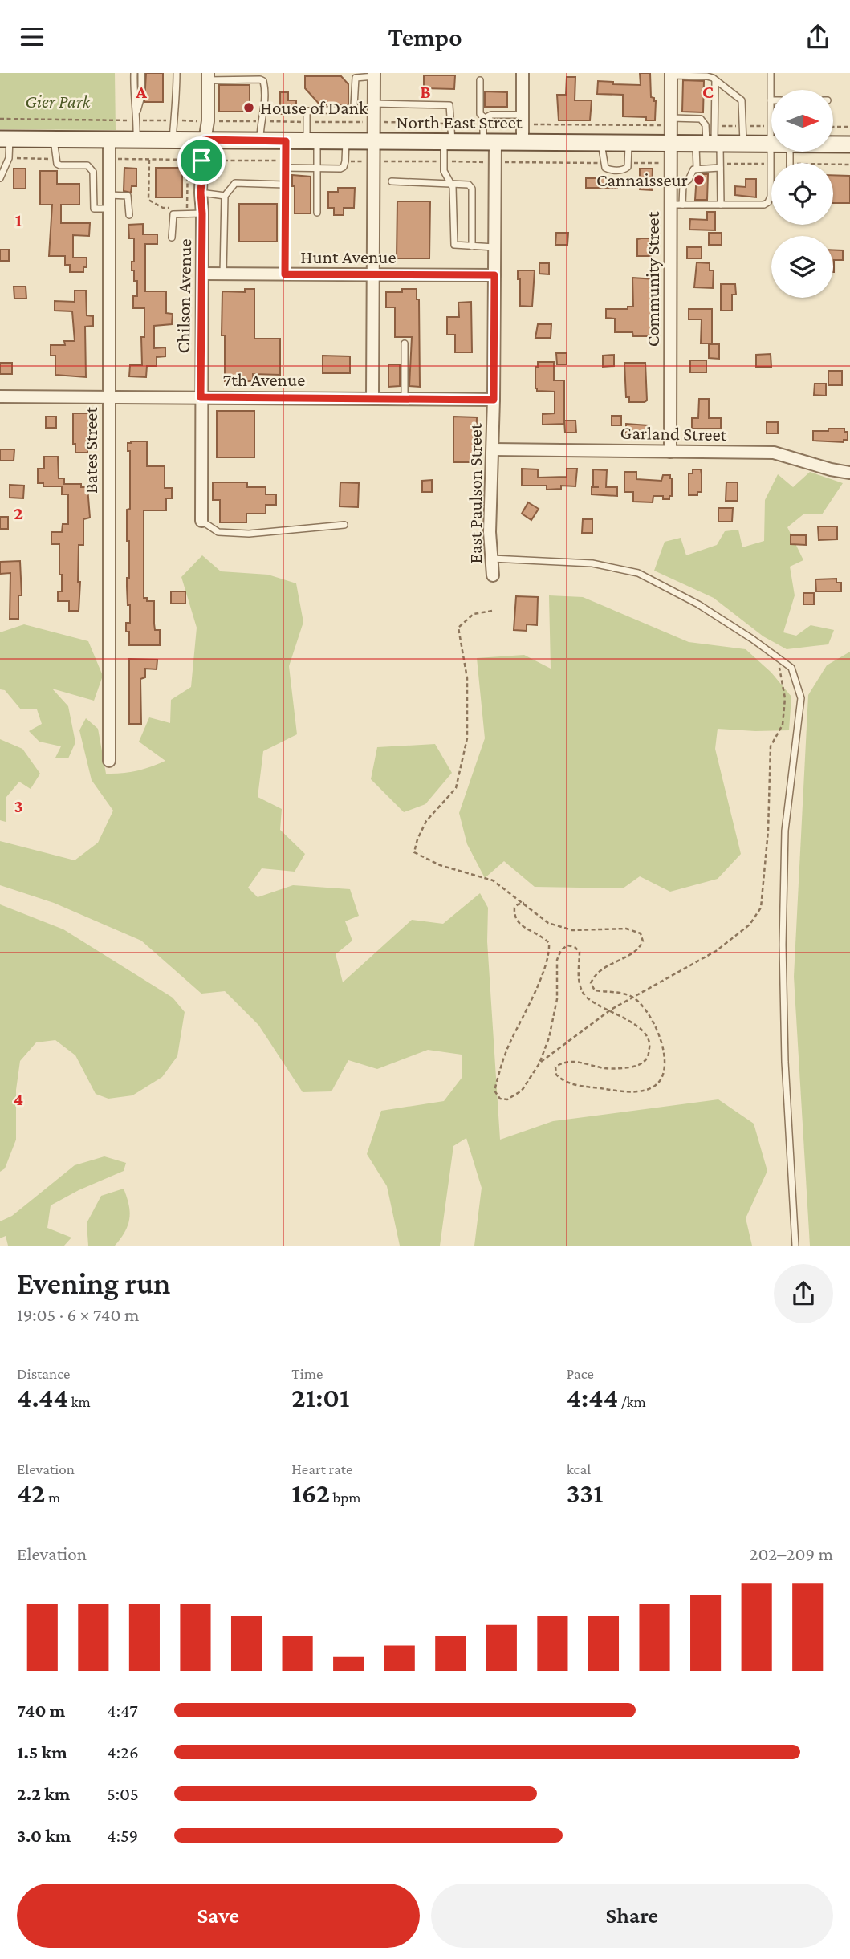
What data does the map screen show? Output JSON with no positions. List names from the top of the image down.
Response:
{
  "streets": {
    "main road": ["North East Street"],
    "street": [
      "Hunt Avenue",
      "Community Street",
      "Chilson Avenue",
      "7th Avenue",
      "Garland Street",
      "Bates Street",
      "East Paulson Street"
    ]
  },
  "crossings": [
    ["North East Street", "Community Street"],
    ["North East Street", "Chilson Avenue"],
    ["North East Street", "Bates Street"],
    ["North East Street", "East Paulson Street"],
    ["Hunt Avenue", "Chilson Avenue"],
    ["Hunt Avenue", "East Paulson Street"],
    ["Community Street", "Garland Street"],
    ["Chilson Avenue", "7th Avenue"],
    ["7th Avenue", "Bates Street"],
    ["7th Avenue", "East Paulson Street"],
    ["Garland Street", "East Paulson Street"]
  ],
  "parks": ["Gier Park"],
  "places": ["House of Dank", "Cannaisseur"],
  "north": "right",
  "page": {
    "header": "Tempo",
    "heading": ["Evening run", "19:05 · 6 × 740 m"],
    "stats": [
      ["Distance", "4.44 km"],
      ["Time", "21:01"],
      ["Pace", "4:44 /km"],
      ["Elevation", "42 m"],
      ["Heart rate", "162 bpm"],
      ["kcal", "331"]
    ],
    "chart": ["Elevation", "202–209 m"],
    "list": [
      {
        "name": "740 m",
        "note": "4:47"
      },
      {
        "name": "1.5 km",
        "note": "4:26"
      },
      {
        "name": "2.2 km",
        "note": "5:05"
      },
      {
        "name": "3.0 km",
        "note": "4:59"
      }
    ],
    "buttons": ["Save", "Share"]
  },
  "grid": {
    "columns": ["A", "B", "C"],
    "rows": [
      "1",
      "2",
      "3",
      "4"
    ]
  }
}
